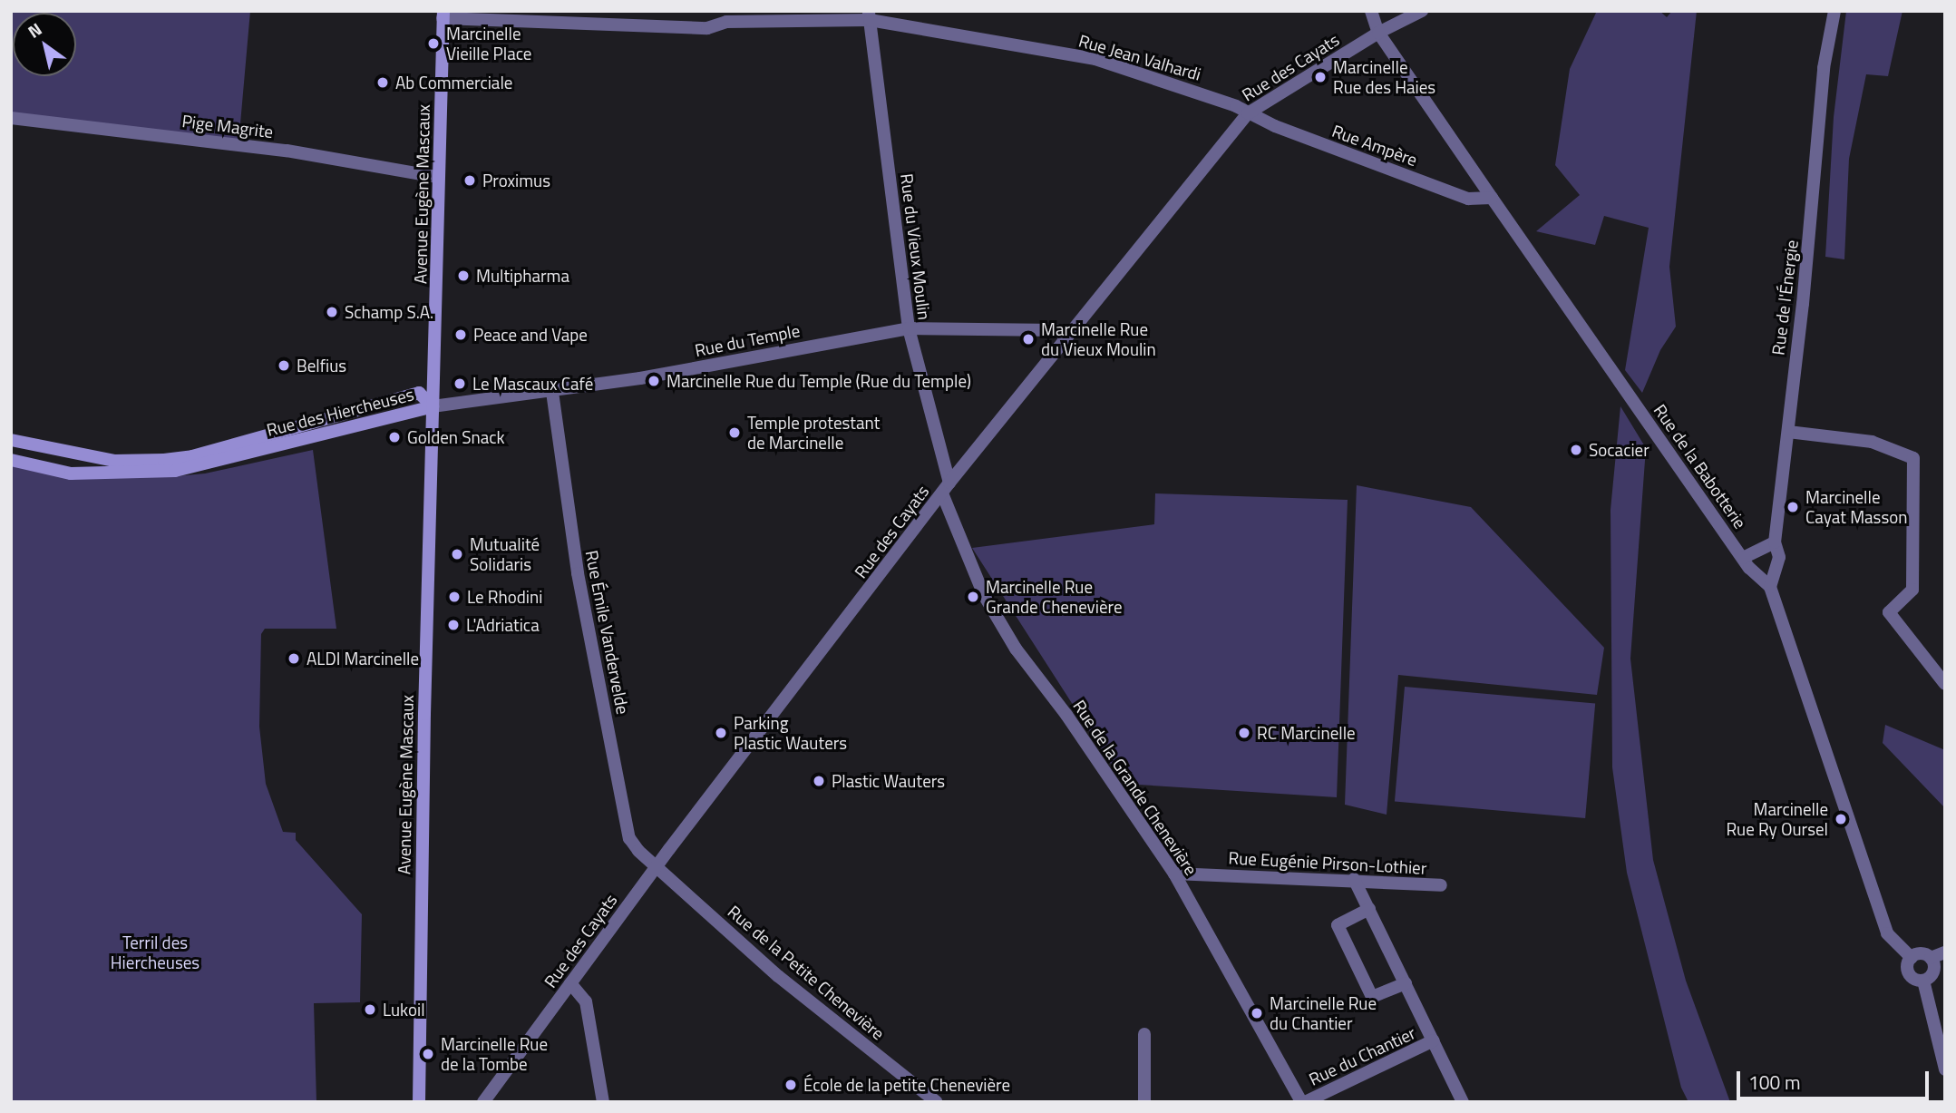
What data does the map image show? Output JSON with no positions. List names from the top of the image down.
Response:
{
  "streets": {
    "main road": ["Avenue Eugène Mascaux", "Rue des Hiercheuses"],
    "street": [
      "Rue Jean Valhardi",
      "Rue des Cayats",
      "Pige Magrite",
      "Rue Ampère",
      "Rue du Vieux Moulin",
      "Rue de l'Énergie",
      "Rue du Temple",
      "Rue de la Babotterie",
      "Rue Émile Vandervelde",
      "Rue de la Grande Chenevière",
      "Rue Eugénie Pirson-Lothier",
      "Rue de la Petite Chenevière",
      "Rue du Chantier"
    ]
  },
  "crossings": [
    ["Rue Jean Valhardi", "Rue des Cayats"],
    ["Rue Jean Valhardi", "Rue Ampère"],
    ["Rue Jean Valhardi", "Avenue Eugène Mascaux"],
    ["Rue Jean Valhardi", "Rue du Vieux Moulin"],
    ["Rue des Cayats", "Rue Ampère"],
    ["Rue des Cayats", "Rue du Vieux Moulin"],
    ["Rue des Cayats", "Rue du Temple"],
    ["Rue des Cayats", "Rue de la Babotterie"],
    ["Rue des Cayats", "Rue Émile Vandervelde"],
    ["Rue des Cayats", "Rue de la Grande Chenevière"],
    ["Rue des Cayats", "Rue de la Petite Chenevière"],
    ["Pige Magrite", "Avenue Eugène Mascaux"],
    ["Rue Ampère", "Rue de la Babotterie"],
    ["Avenue Eugène Mascaux", "Rue du Temple"],
    ["Avenue Eugène Mascaux", "Rue des Hiercheuses"],
    ["Rue du Vieux Moulin", "Rue du Temple"],
    ["Rue du Vieux Moulin", "Rue de la Grande Chenevière"],
    ["Rue de l'Énergie", "Rue de la Babotterie"],
    ["Rue du Temple", "Rue des Hiercheuses"],
    ["Rue du Temple", "Rue Émile Vandervelde"],
    ["Rue Émile Vandervelde", "Rue de la Petite Chenevière"],
    ["Rue de la Grande Chenevière", "Rue Eugénie Pirson-Lothier"],
    ["Rue de la Grande Chenevière", "Rue du Chantier"]
  ],
  "parks": ["Terril des Hiercheuses"],
  "places": [
    "Marcinelle Vieille Place",
    "Marcinelle Rue des Haies",
    "Ab Commerciale",
    "Proximus",
    "Multipharma",
    "Schamp S.A.",
    "Peace and Vape",
    "Marcinelle Rue du Vieux Moulin",
    "Belfius",
    "Marcinelle Rue du Temple (Rue du Temple)",
    "Le Mascaux Café",
    "Temple protestant de Marcinelle",
    "Golden Snack",
    "Socacier",
    "Marcinelle Cayat Masson",
    "Mutualité Solidaris",
    "Le Rhodini",
    "Marcinelle Rue Grande Chenevière",
    "L'Adriatica",
    "ALDI Marcinelle",
    "Parking Plastic Wauters",
    "RC Marcinelle",
    "Plastic Wauters",
    "Marcinelle Rue Ry Oursel",
    "Lukoil",
    "Marcinelle Rue du Chantier",
    "Marcinelle Rue de la Tombe",
    "École de la petite Chenevière"
  ],
  "scale_bar": "100 m",
  "north": "top left"
}
